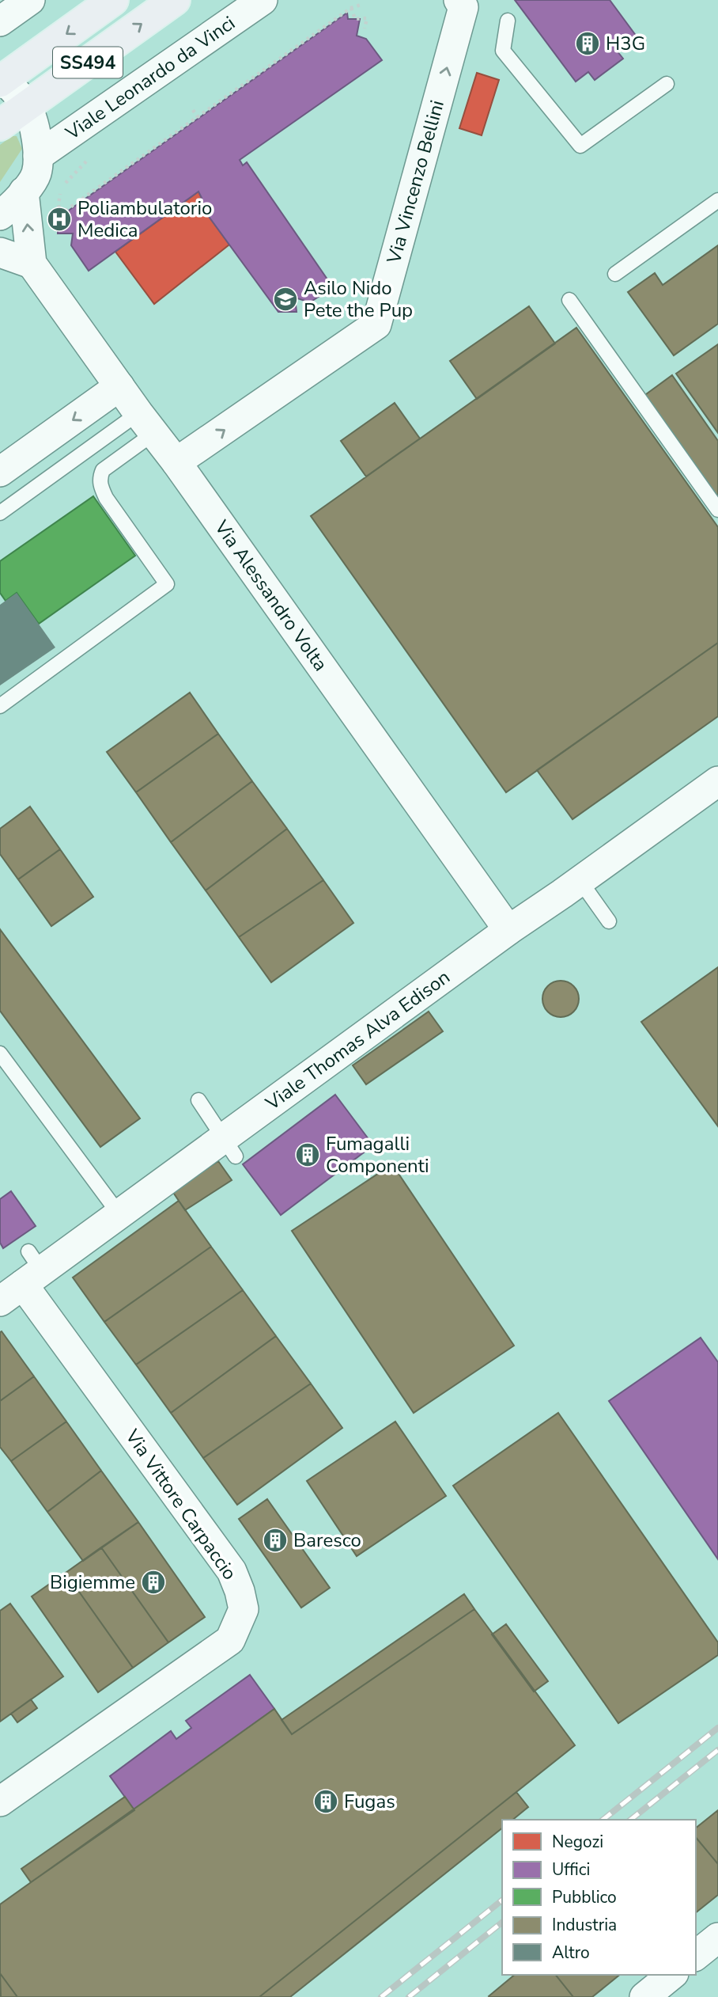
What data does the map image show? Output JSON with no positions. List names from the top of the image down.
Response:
{
  "streets": {
    "main road": ["SS494"],
    "street": [
      "Viale Leonardo da Vinci",
      "Via Vincenzo Bellini",
      "Via Alessandro Volta",
      "Viale Thomas Alva Edison",
      "Via Vittore Carpaccio"
    ]
  },
  "crossings": [
    ["Via Vincenzo Bellini", "Via Alessandro Volta"],
    ["Via Alessandro Volta", "Viale Thomas Alva Edison"],
    ["Viale Thomas Alva Edison", "Via Vittore Carpaccio"]
  ],
  "one_way": ["Via Vincenzo Bellini"],
  "places": {
    "building": [
      "H3G",
      "Fumagalli Componenti",
      "Baresco",
      "Bigiemme",
      "Fugas"
    ],
    "hospital": ["Poliambulatorio Medica"],
    "school or university": ["Asilo Nido Pete the Pup"]
  },
  "legend": [
    "Negozi",
    "Uffici",
    "Pubblico",
    "Industria",
    "Altro"
  ]
}
